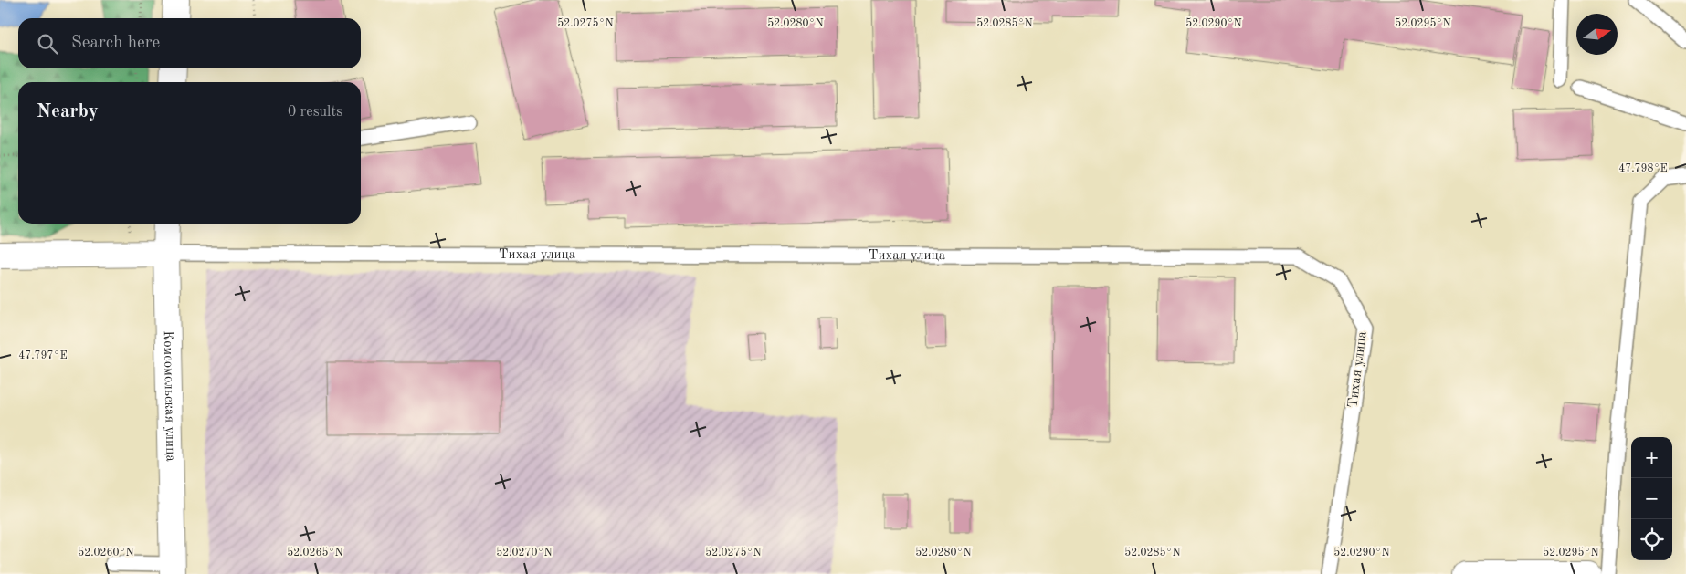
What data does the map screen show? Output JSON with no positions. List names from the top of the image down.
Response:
{
  "streets": {
    "street": ["Комсомольская улица"],
    "lane": ["Тихая улица"]
  },
  "crossings": [
    ["Тихая улица", "Комсомольская улица"]
  ],
  "north": "right",
  "page": {
    "search": "Search here",
    "heading": ["Nearby", "0 results"],
    "map_buttons": ["+", "−"]
  },
  "coordinates": [
    "52.0275°N",
    "52.0280°N",
    "52.0285°N",
    "52.0290°N",
    "52.0295°N",
    "47.798°E",
    "47.797°E",
    "52.0260°N",
    "52.0265°N",
    "52.0270°N"
  ]
}
